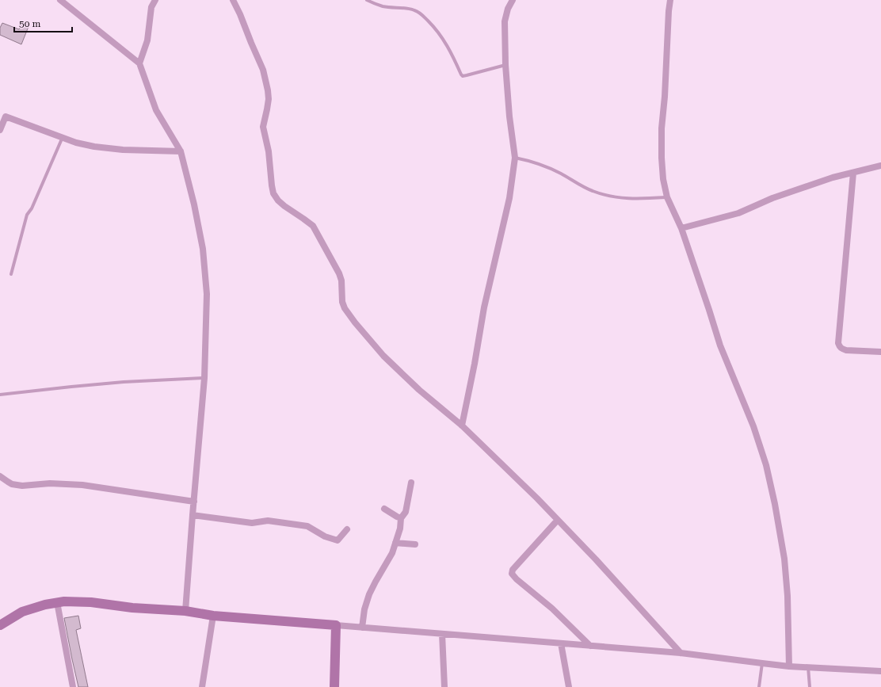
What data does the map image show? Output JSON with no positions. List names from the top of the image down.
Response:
{
  "scale_bar": "50 m"
}
